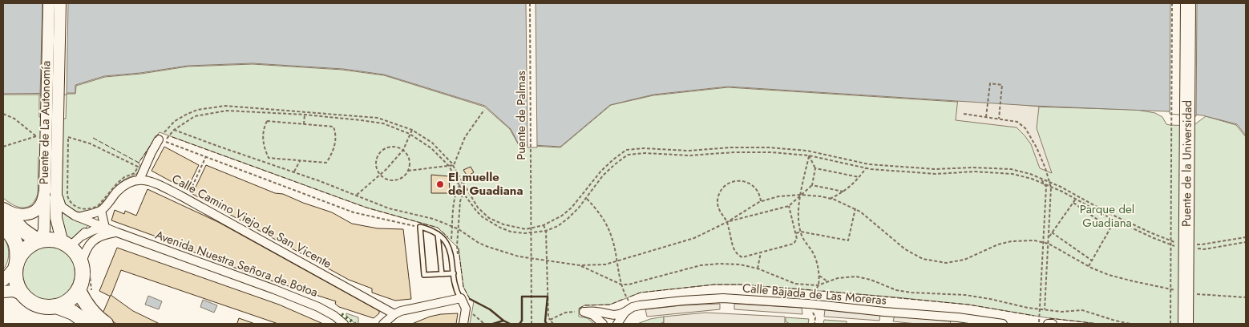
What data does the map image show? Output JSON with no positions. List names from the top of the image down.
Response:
{
  "streets": {
    "highway": ["Puente de la Universidad"],
    "main road": ["Puente de La Autonomía"],
    "street": ["Calle Camino Viejo de San Vicente", "Avenida Nuestra Señora de Botoa", "Calle Bajada de Las Moreras"],
    "path": ["Puente de Palmas"]
  },
  "crossings": [
    ["Puente de La Autonomía", "Avenida Nuestra Señora de Botoa"]
  ],
  "parks": ["Parque del Guadiana"],
  "places": ["El muelle del Guadiana"]
}
